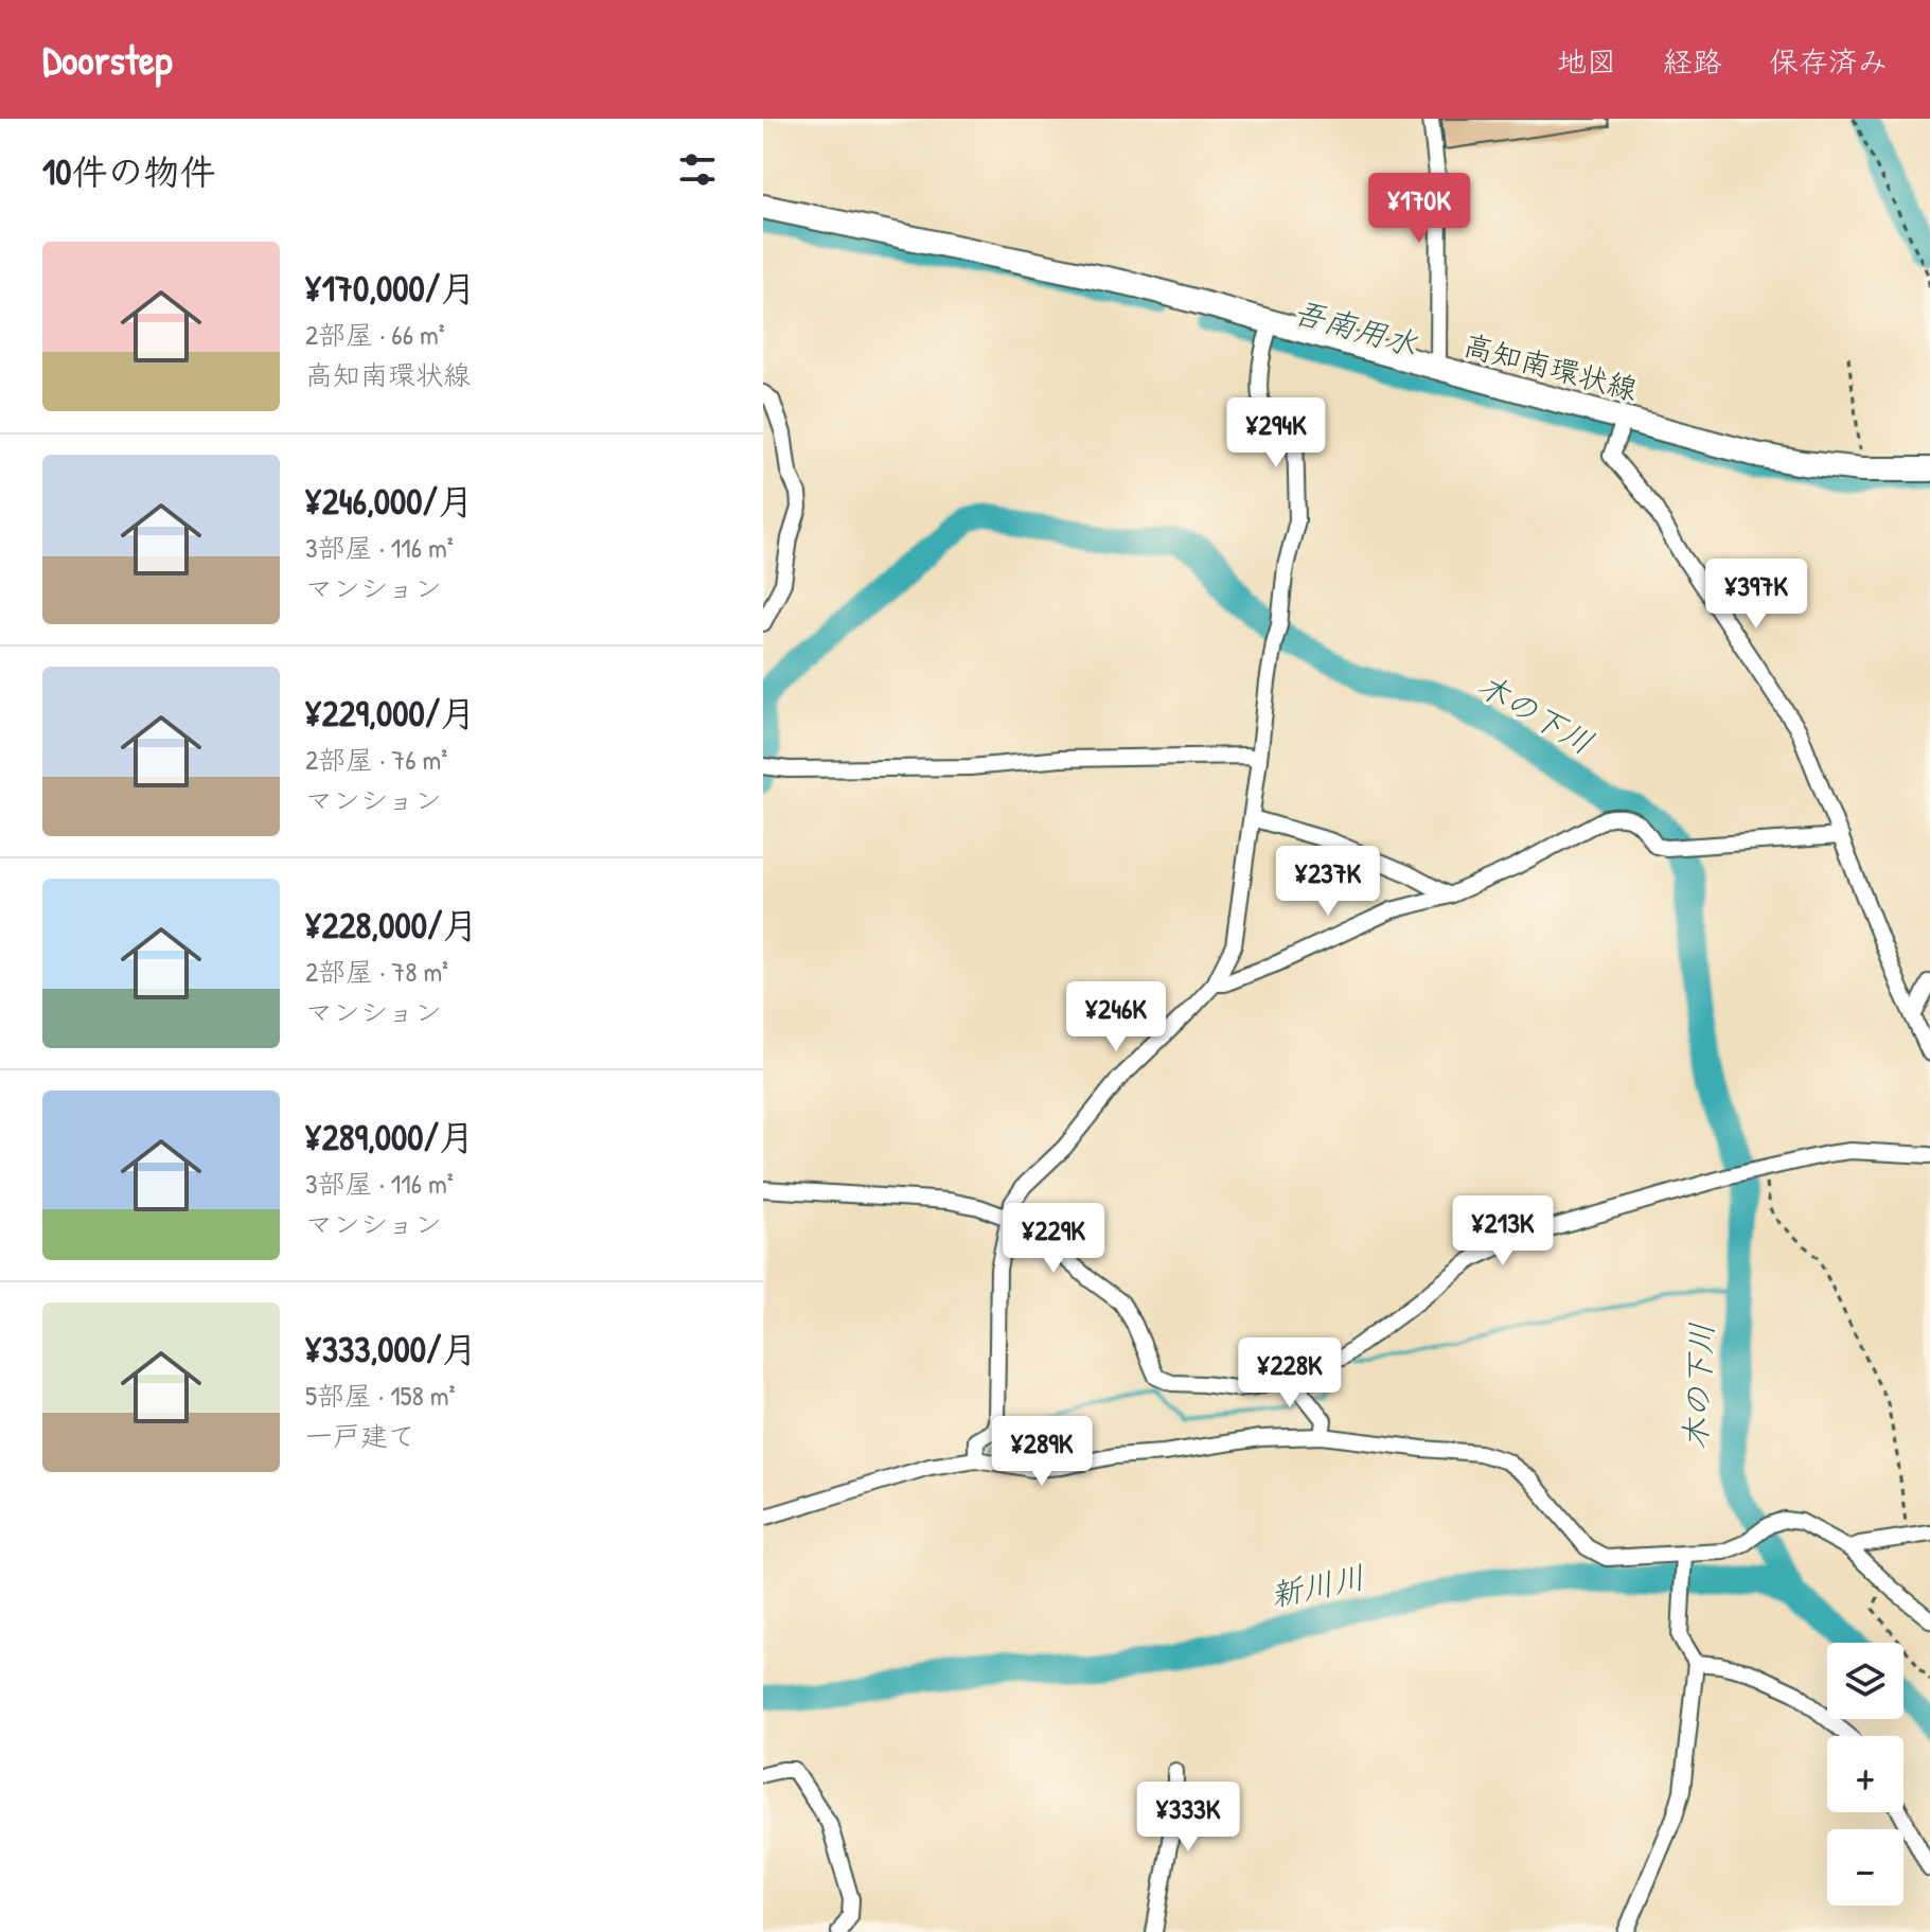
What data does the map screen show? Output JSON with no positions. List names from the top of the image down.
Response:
{
  "streets": {
    "main road": ["高知南環状線"]
  },
  "water": ["吾南用水", "木の下川", "新川川"],
  "page": {
    "header": "Doorstep",
    "nav": ["地図", "経路", "保存済み"],
    "heading": "10件の物件",
    "price": [
      "¥170K",
      "¥294K",
      "¥397K",
      "¥237K",
      "¥246K",
      "¥213K",
      "¥229K",
      "¥228K",
      "¥289K",
      "¥333K"
    ],
    "list": [
      {
        "name": "¥170,000/月",
        "note": "2部屋 · 66 m² · 高知南環状線"
      },
      {
        "name": "¥246,000/月",
        "note": "3部屋 · 116 m² · マンション"
      },
      {
        "name": "¥229,000/月",
        "note": "2部屋 · 76 m² · マンション"
      },
      {
        "name": "¥228,000/月",
        "note": "2部屋 · 78 m² · マンション"
      },
      {
        "name": "¥289,000/月",
        "note": "3部屋 · 116 m² · マンション"
      },
      {
        "name": "¥333,000/月",
        "note": "5部屋 · 158 m² · 一戸建て"
      }
    ],
    "map_buttons": ["+", "−"]
  }
}
